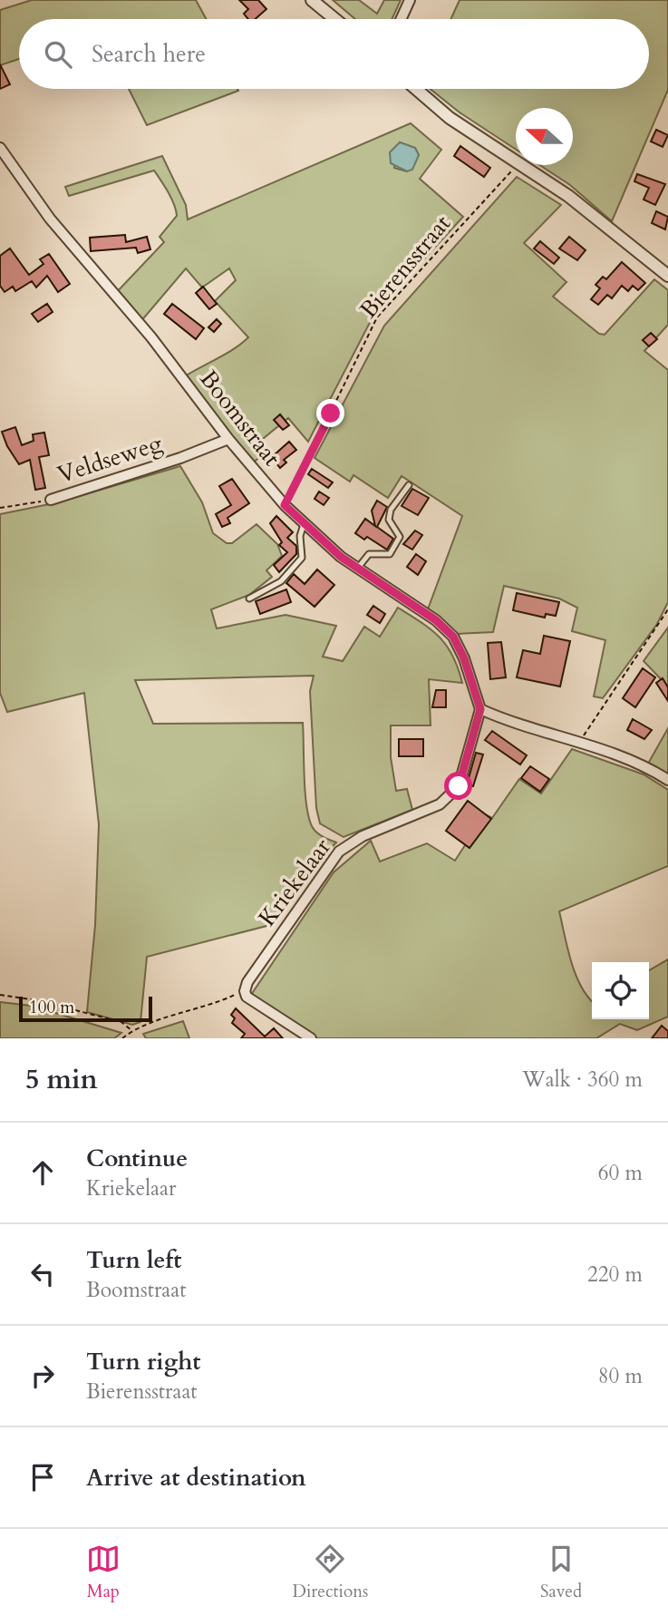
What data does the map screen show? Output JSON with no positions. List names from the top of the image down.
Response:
{
  "streets": {
    "street": ["Boomstraat", "Veldseweg", "Kriekelaar"],
    "path": ["Bierensstraat"]
  },
  "crossings": [
    ["Bierensstraat", "Boomstraat"],
    ["Boomstraat", "Veldseweg"],
    ["Boomstraat", "Kriekelaar"]
  ],
  "scale_bar": "100 m",
  "north": "left",
  "page": {
    "search": "Search here",
    "scale": "100 m",
    "heading": ["5 min", "Walk · 360 m"],
    "list": [
      ["Continue", "Kriekelaar", "60 m"],
      ["Turn left", "Boomstraat", "220 m"],
      ["Turn right", "Bierensstraat", "80 m"],
      "Arrive at destination"
    ],
    "nav": ["Map", "Directions", "Saved"]
  }
}
